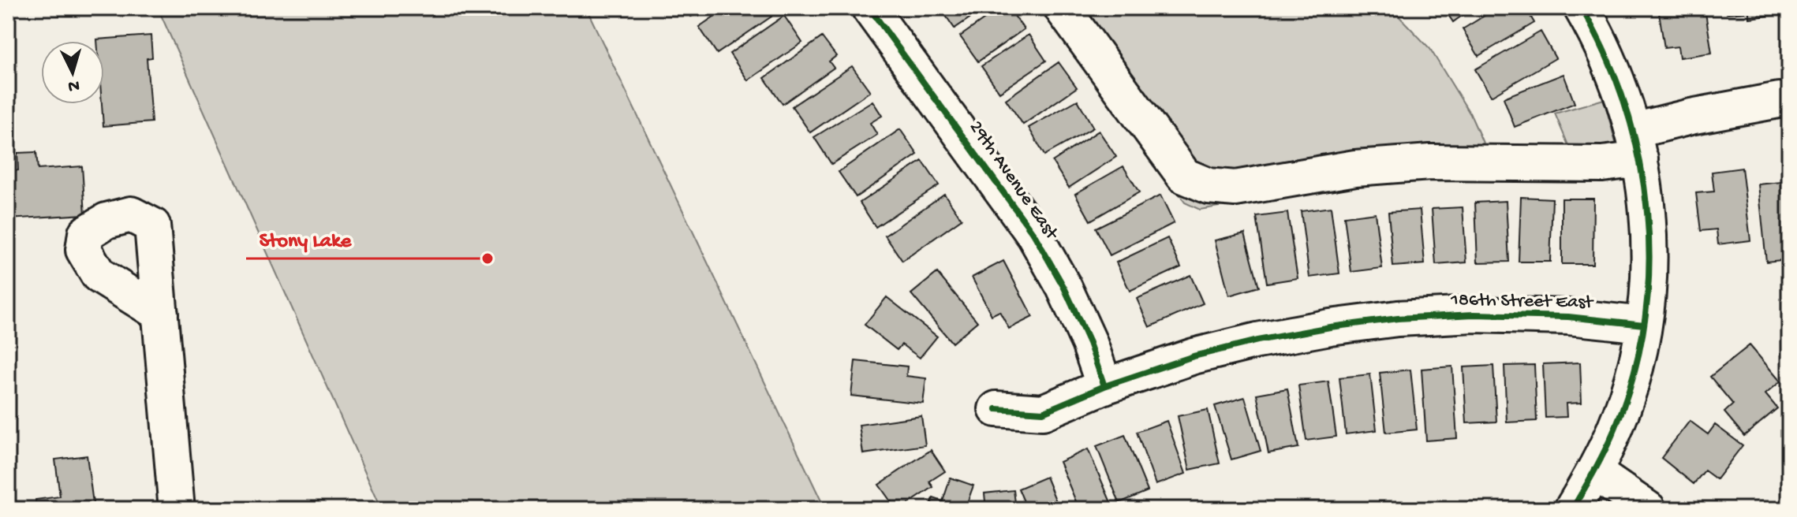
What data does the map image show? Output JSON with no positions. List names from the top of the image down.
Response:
{
  "streets": {
    "street": ["29th Avenue East", "186th Street East"]
  },
  "crossings": [
    ["29th Avenue East", "186th Street East"]
  ],
  "places": ["Stony Lake"],
  "north": "bottom"
}
